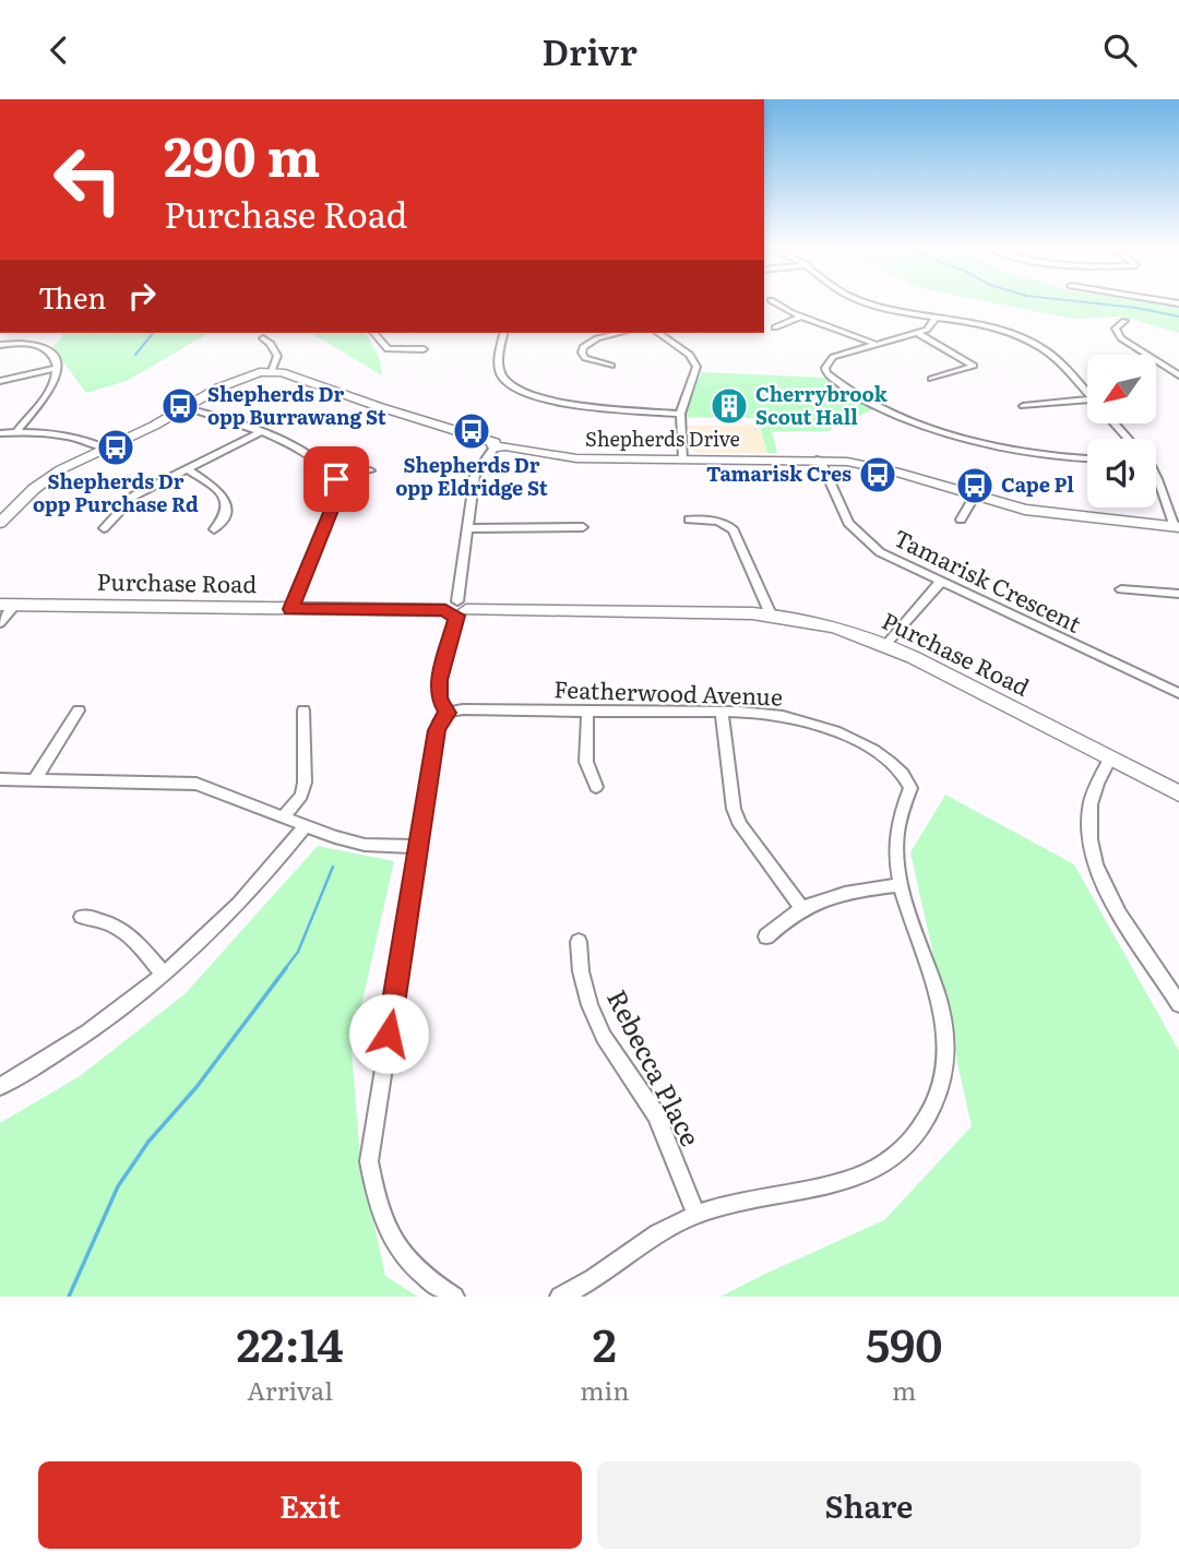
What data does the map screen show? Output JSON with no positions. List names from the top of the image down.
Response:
{
  "streets": {
    "main road": ["Shepherds Drive", "Purchase Road"],
    "street": ["Tamarisk Crescent", "Featherwood Avenue", "Rebecca Place"]
  },
  "crossings": [
    ["Shepherds Drive", "Tamarisk Crescent"]
  ],
  "places": {
    "bus stop": [
      "Shepherds Dr opp Burrawang St",
      "Shepherds Dr opp Eldridge St",
      "Shepherds Dr opp Purchase Rd",
      "Tamarisk Cres",
      "Cape Pl"
    ],
    "building": ["Cherrybrook Scout Hall"]
  },
  "north": "bottom left",
  "page": {
    "header": "Drivr",
    "turn": ["290 m", "Purchase Road"],
    "then": "Then",
    "eta": [
      "22:14",
      "Arrival",
      "2",
      "min",
      "590",
      "m"
    ],
    "buttons": ["Exit", "Share"]
  }
}
